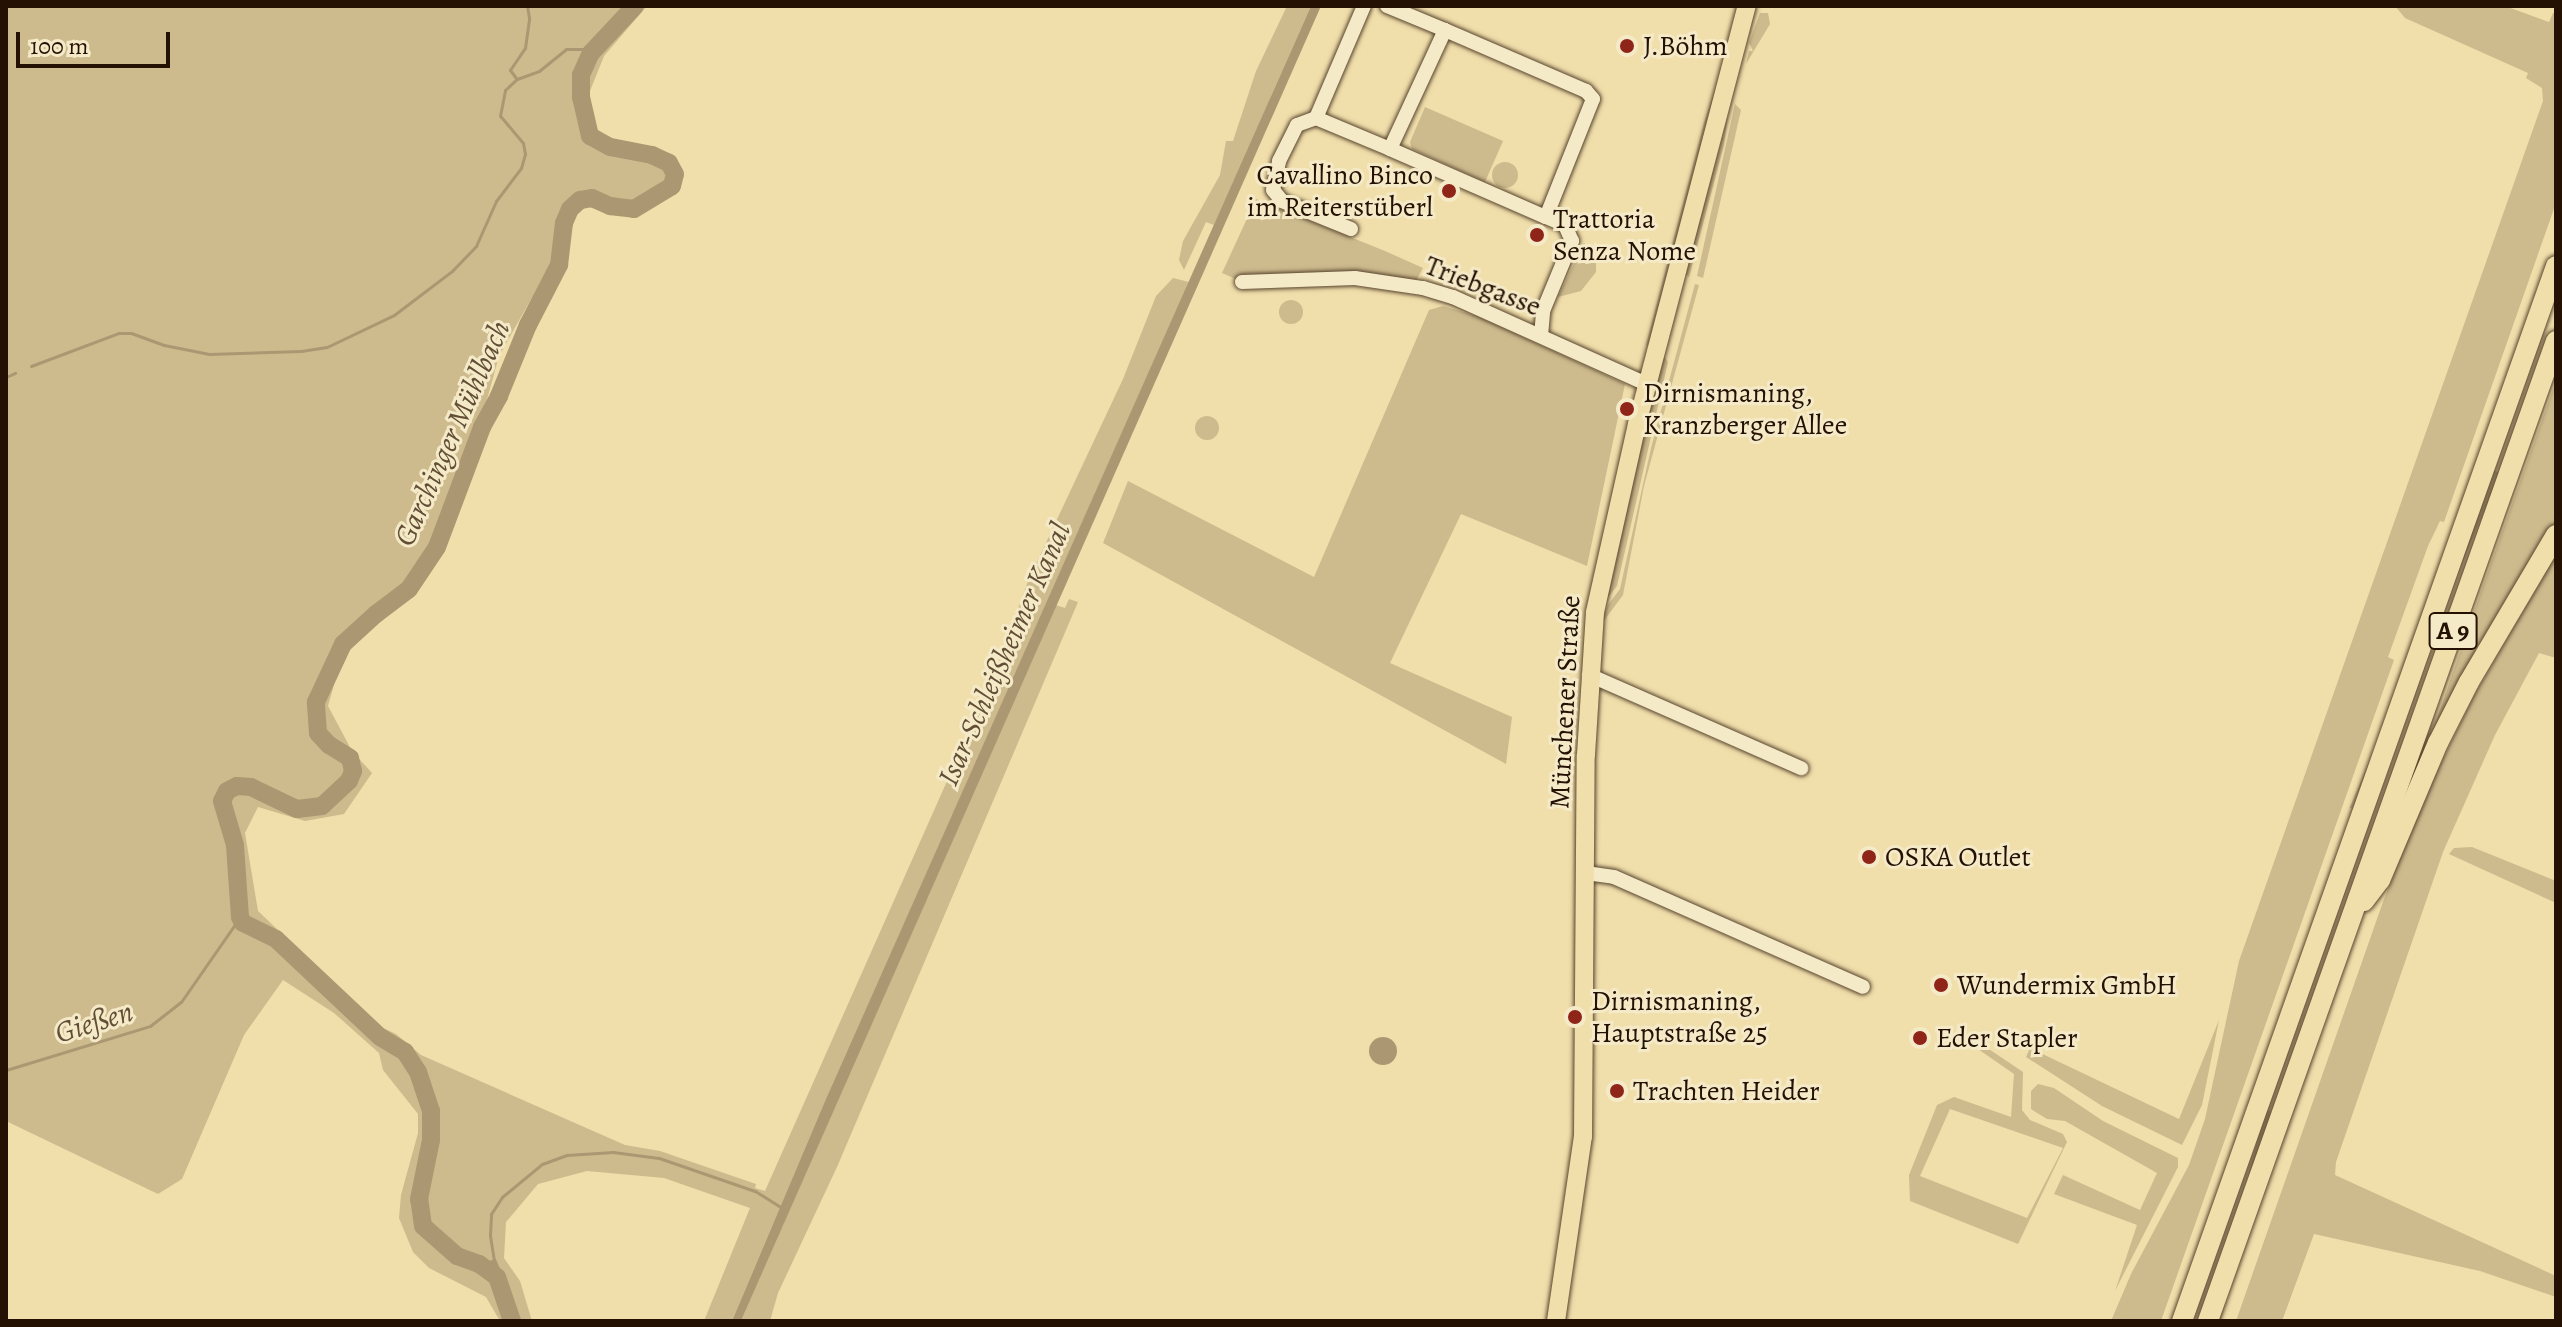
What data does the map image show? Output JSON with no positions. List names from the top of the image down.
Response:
{
  "streets": {
    "highway": ["A 9"],
    "main road": ["Münchener Straße"],
    "street": ["Triebgasse"]
  },
  "crossings": [
    ["Triebgasse", "Münchener Straße"]
  ],
  "water": ["Garchinger Mühlbach", "Isar-Schleißheimer Kanal", "Gießen"],
  "places": [
    "J.Böhm",
    "Cavallino Binco im Reiterstüberl",
    "Trattoria Senza Nome",
    "Dirnismaning, Kranzberger Allee",
    "OSKA Outlet",
    "Wundermix GmbH",
    "Dirnismaning, Hauptstraße 25",
    "Eder Stapler",
    "Trachten Heider"
  ],
  "scale_bar": "100 m"
}
